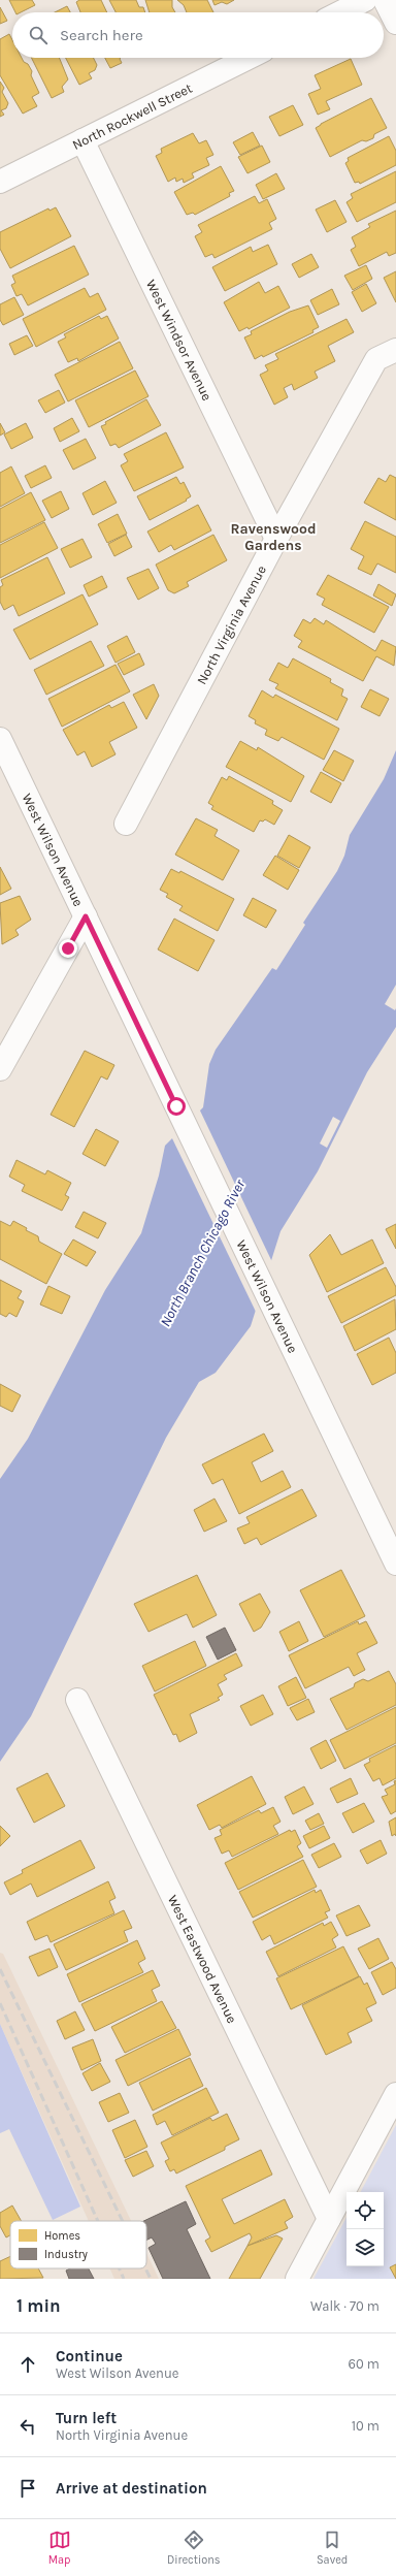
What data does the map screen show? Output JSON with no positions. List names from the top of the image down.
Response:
{
  "streets": {
    "street": [
      "North Rockwell Street",
      "West Windsor Avenue",
      "North Virginia Avenue",
      "West Wilson Avenue",
      "West Eastwood Avenue"
    ]
  },
  "crossings": [
    ["North Rockwell Street", "West Windsor Avenue"],
    ["West Windsor Avenue", "North Virginia Avenue"]
  ],
  "districts": ["Ravenswood Gardens"],
  "water": ["North Branch Chicago River"],
  "legend": ["Homes", "Industry"],
  "page": {
    "search": "Search here",
    "heading": ["1 min", "Walk · 70 m"],
    "list": [
      ["Continue", "West Wilson Avenue", "60 m"],
      ["Turn left", "North Virginia Avenue", "10 m"],
      "Arrive at destination"
    ],
    "nav": ["Map", "Directions", "Saved"]
  }
}
